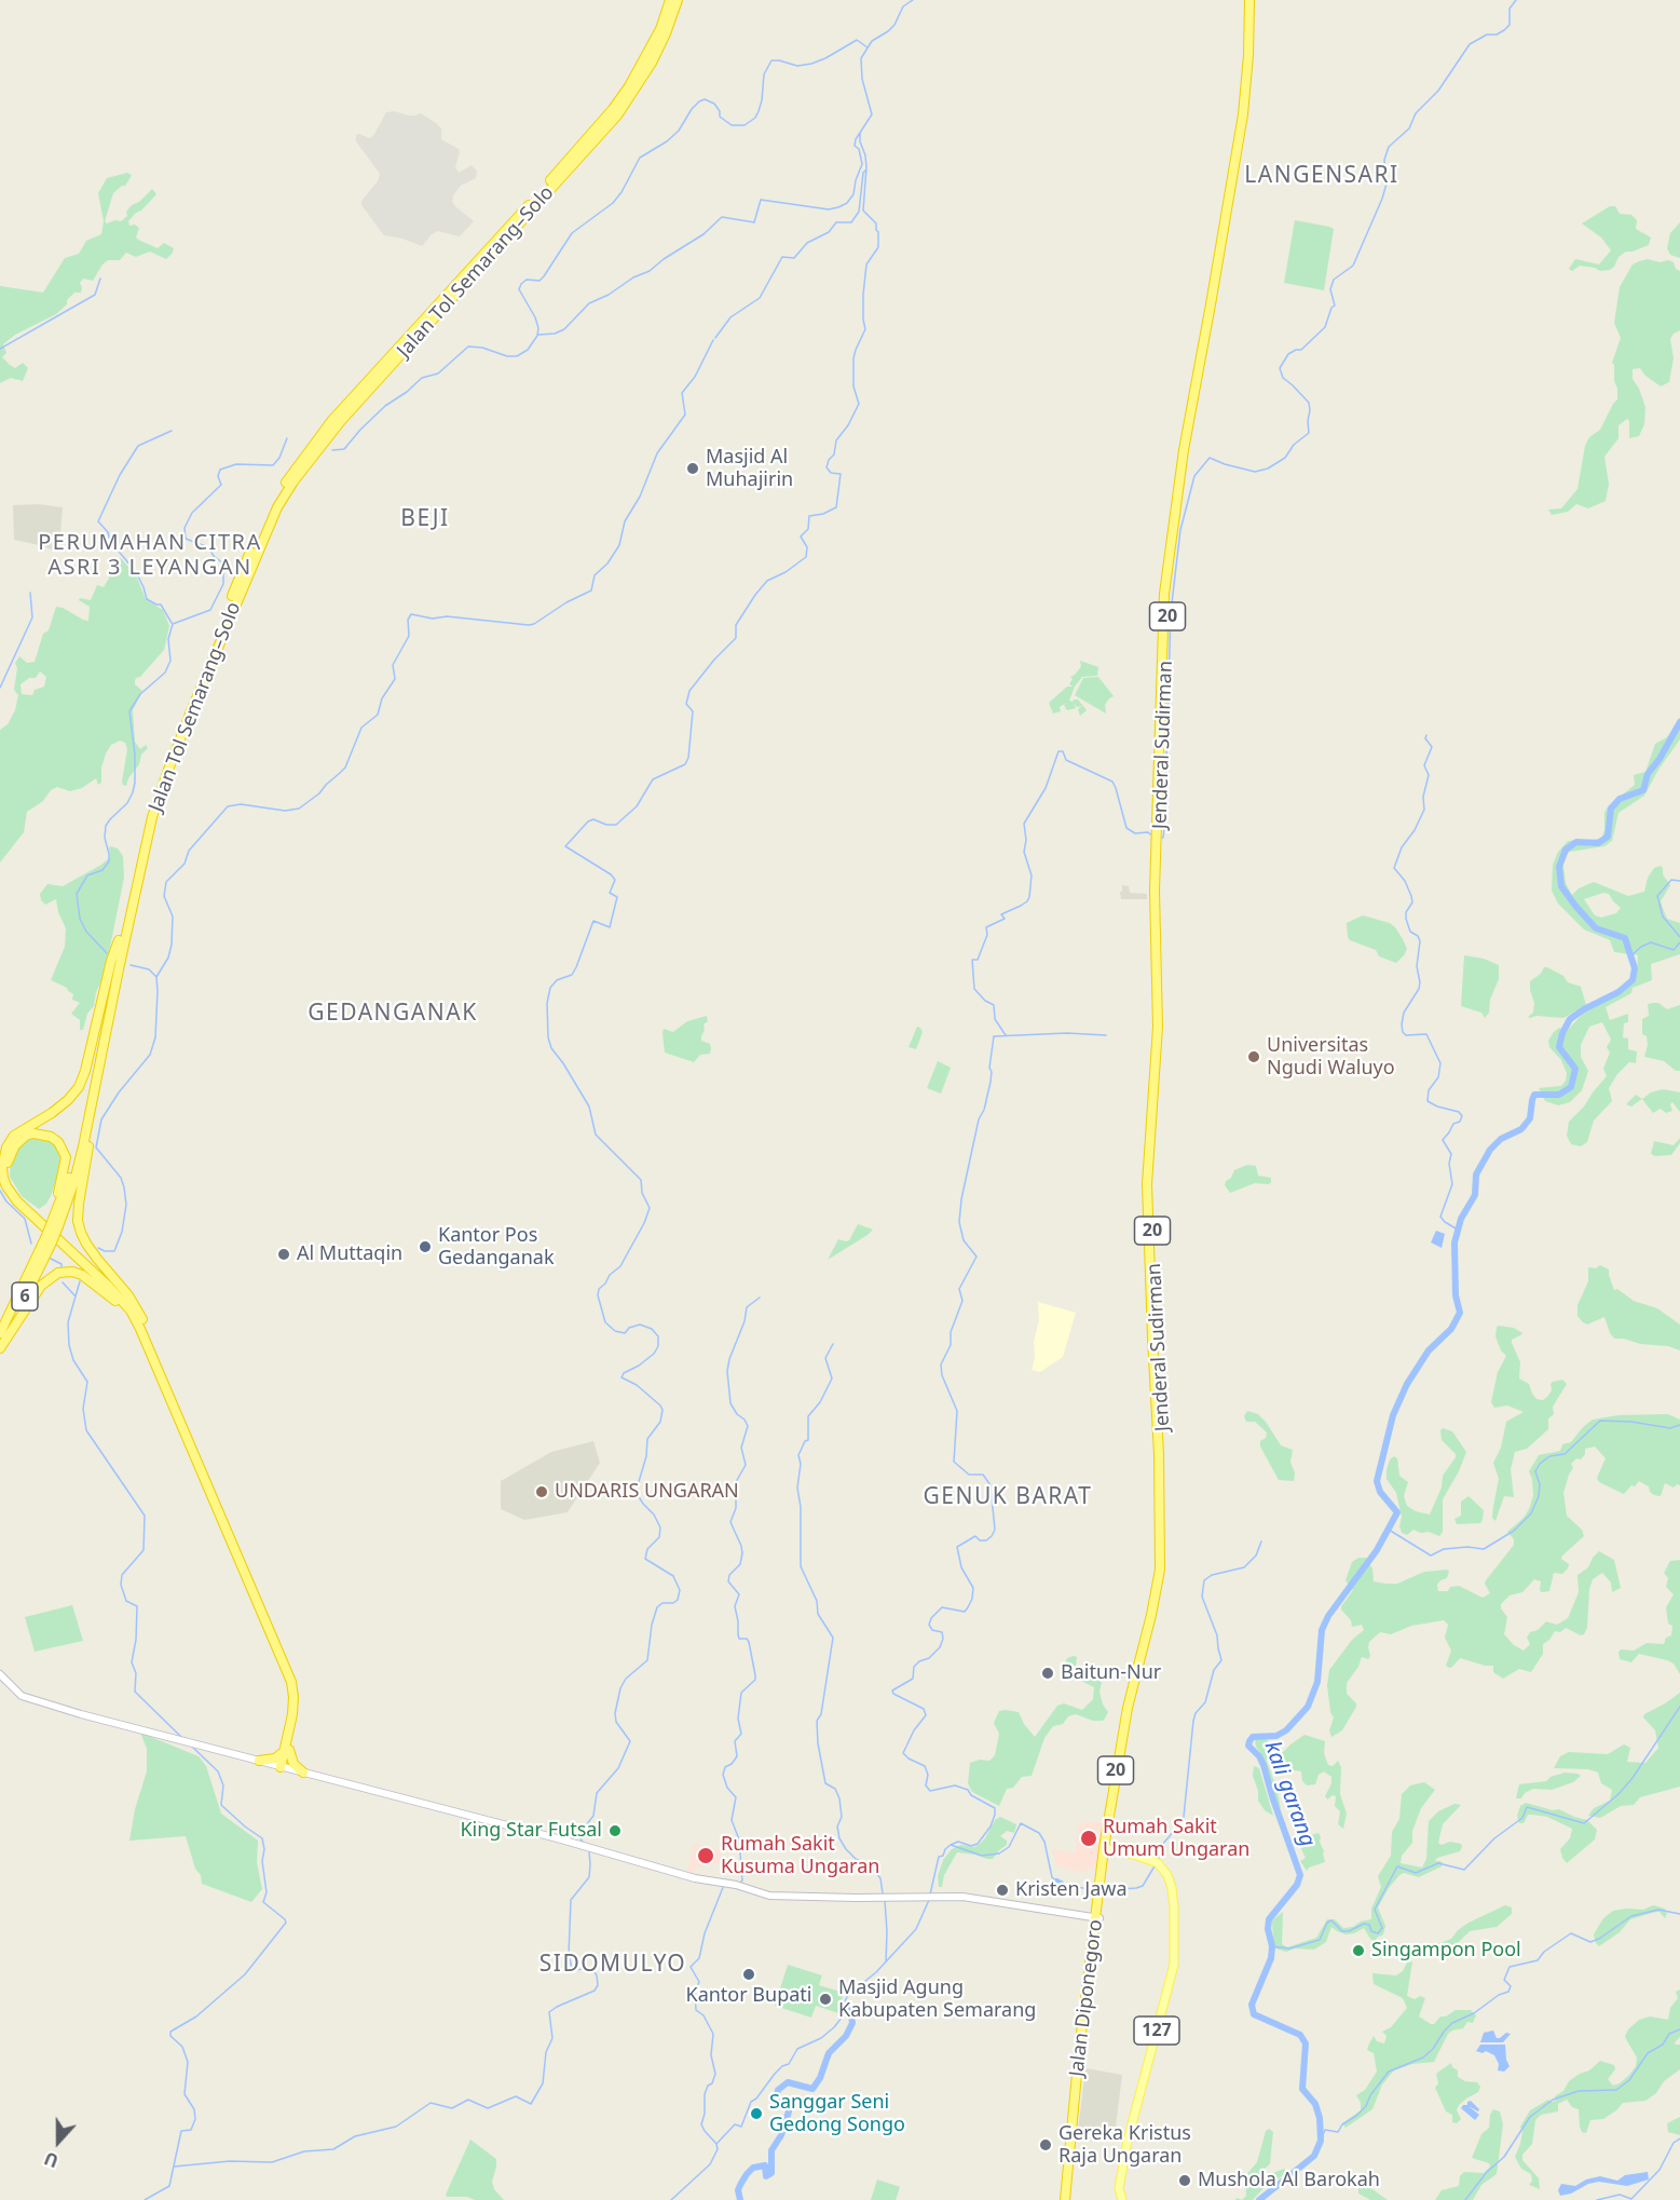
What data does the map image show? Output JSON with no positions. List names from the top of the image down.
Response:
{
  "streets": {
    "highway": [
      "Jalan Tol Semarang–Solo",
      "20",
      "Jenderal Sudirman",
      "6",
      "Jalan Diponegoro"
    ],
    "main road": ["127"]
  },
  "crossings": [
    ["Jenderal Sudirman", "Jalan Diponegoro"],
    ["Jalan Diponegoro", "127"]
  ],
  "districts": [
    "LANGENSARI",
    "BEJI",
    "PERUMAHAN CITRA ASRI 3 LEYANGAN",
    "GEDANGANAK",
    "GENUK BARAT",
    "SIDOMULYO"
  ],
  "water": ["kali garang"],
  "places": [
    "Masjid Al Muhajirin",
    "Universitas Ngudi Waluyo",
    "Kantor Pos Gedanganak",
    "Al Muttaqin",
    "UNDARIS UNGARAN",
    "Baitun-Nur",
    "King Star Futsal",
    "Rumah Sakit Umum Ungaran",
    "Rumah Sakit Kusuma Ungaran",
    "Kristen Jawa",
    "Singampon Pool",
    "Kantor Bupati",
    "Masjid Agung Kabupaten Semarang",
    "Sanggar Seni Gedong Songo",
    "Gereka Kristus Raja Ungaran",
    "Mushola Al Barokah"
  ],
  "north": "bottom"
}
